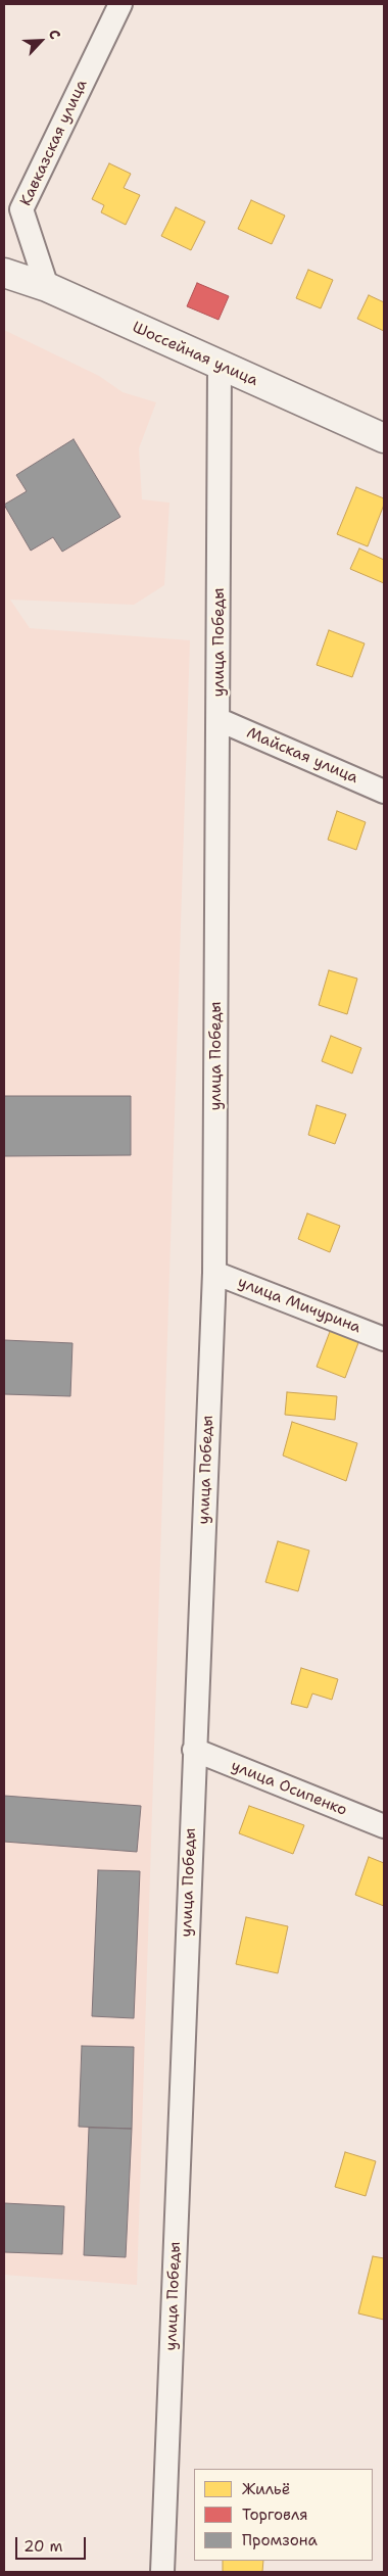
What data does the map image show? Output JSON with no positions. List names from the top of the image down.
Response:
{
  "streets": {
    "main road": ["Шоссейная улица"],
    "street": [
      "Кавказская улица",
      "улица Победы",
      "Майская улица",
      "улица Мичурина",
      "улица Осипенко"
    ]
  },
  "crossings": [
    ["Кавказская улица", "Шоссейная улица"],
    ["Шоссейная улица", "улица Победы"],
    ["улица Победы", "Майская улица"],
    ["улица Победы", "улица Мичурина"],
    ["улица Победы", "улица Осипенко"]
  ],
  "legend": ["Жильё", "Торговля", "Промзона"],
  "scale_bar": "20 m",
  "north": "top right"
}
